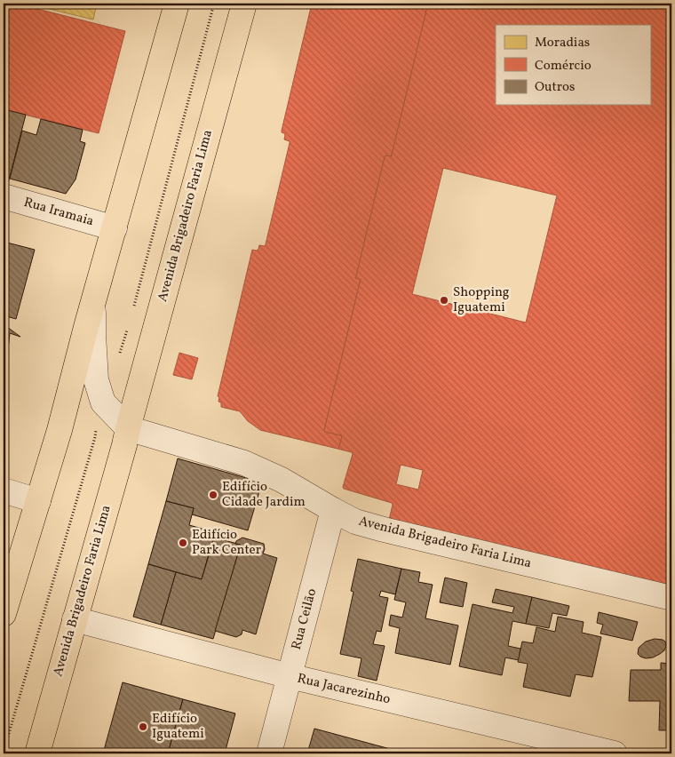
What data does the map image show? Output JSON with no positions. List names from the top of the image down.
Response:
{
  "streets": {
    "highway": ["Avenida Brigadeiro Faria Lima"],
    "street": ["Rua Iramaia", "Rua Ceilão", "Rua Jacarezinho"]
  },
  "crossings": [
    ["Rua Iramaia", "Avenida Brigadeiro Faria Lima"],
    ["Avenida Brigadeiro Faria Lima", "Rua Ceilão"],
    ["Avenida Brigadeiro Faria Lima", "Rua Jacarezinho"],
    ["Rua Ceilão", "Rua Jacarezinho"]
  ],
  "places": [
    "Shopping Iguatemi",
    "Edifício Cidade Jardim",
    "Edifício Park Center",
    "Edifício Iguatemi"
  ],
  "legend": ["Moradias", "Comércio", "Outros"]
}
